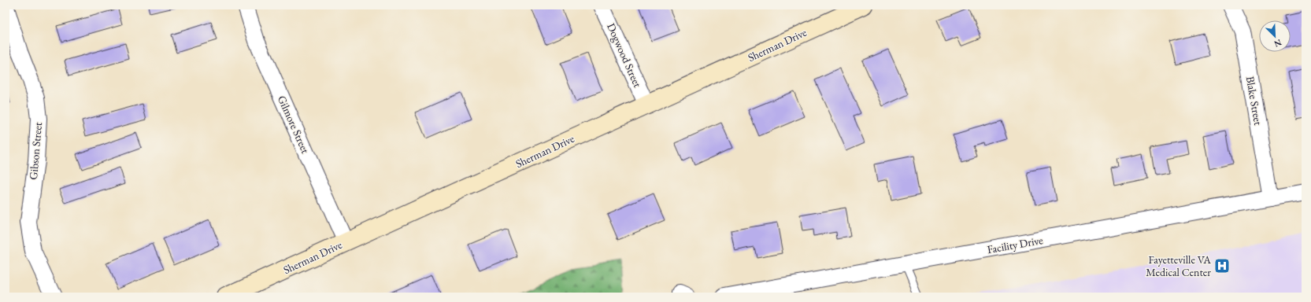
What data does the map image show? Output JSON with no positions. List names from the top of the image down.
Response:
{
  "streets": {
    "street": [
      "Sherman Drive",
      "Dogwood Street",
      "Blake Street",
      "Gilmore Street",
      "Gibson Street",
      "Facility Drive"
    ]
  },
  "crossings": [
    ["Sherman Drive", "Dogwood Street"],
    ["Sherman Drive", "Gilmore Street"],
    ["Blake Street", "Facility Drive"]
  ],
  "places": {
    "hospital": ["Fayetteville VA Medical Center"]
  },
  "north": "bottom right"
}
